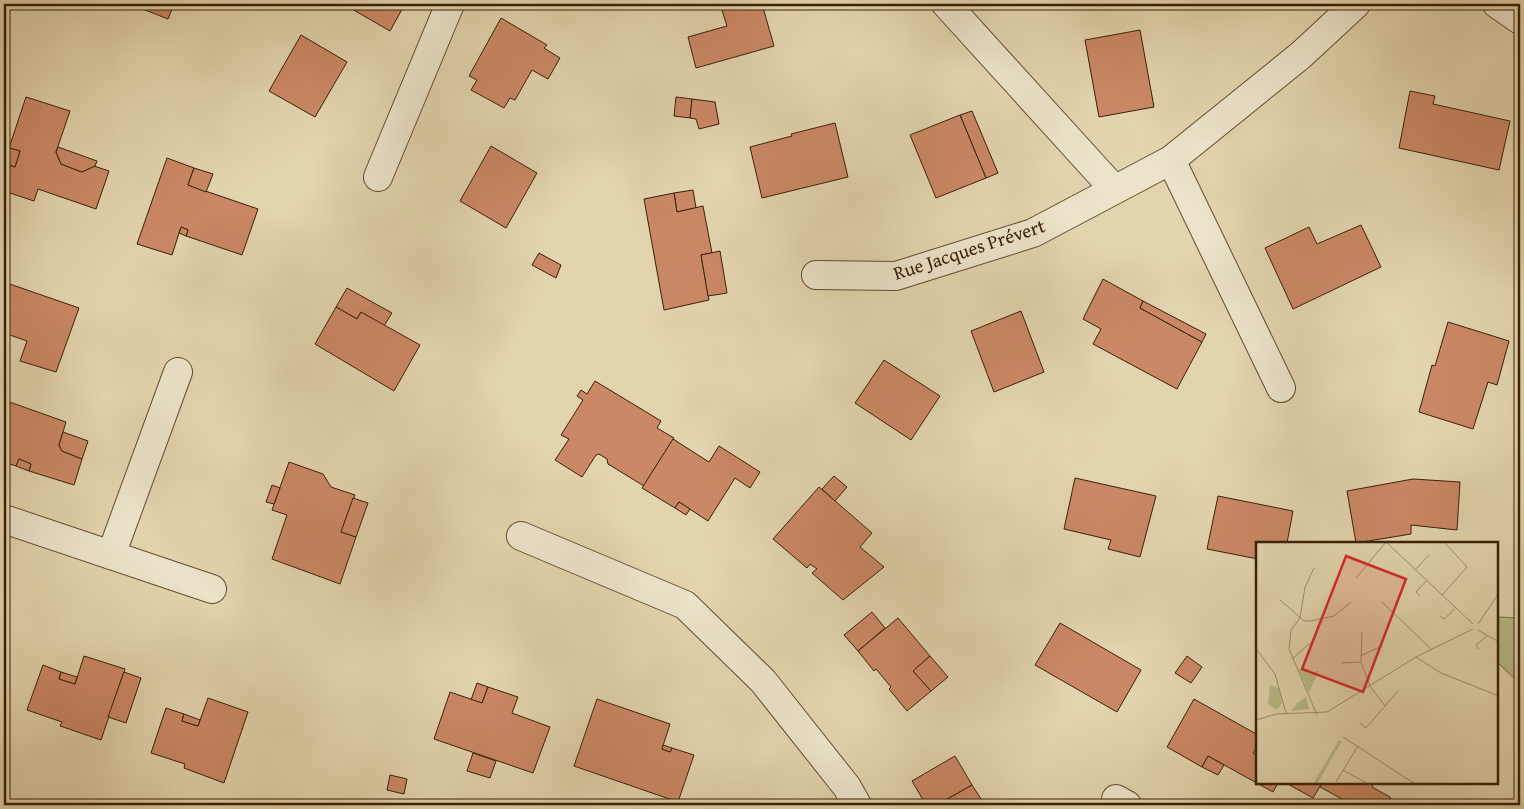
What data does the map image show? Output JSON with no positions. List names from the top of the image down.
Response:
{
  "streets": {
    "street": ["Rue Jacques Prévert"]
  }
}
